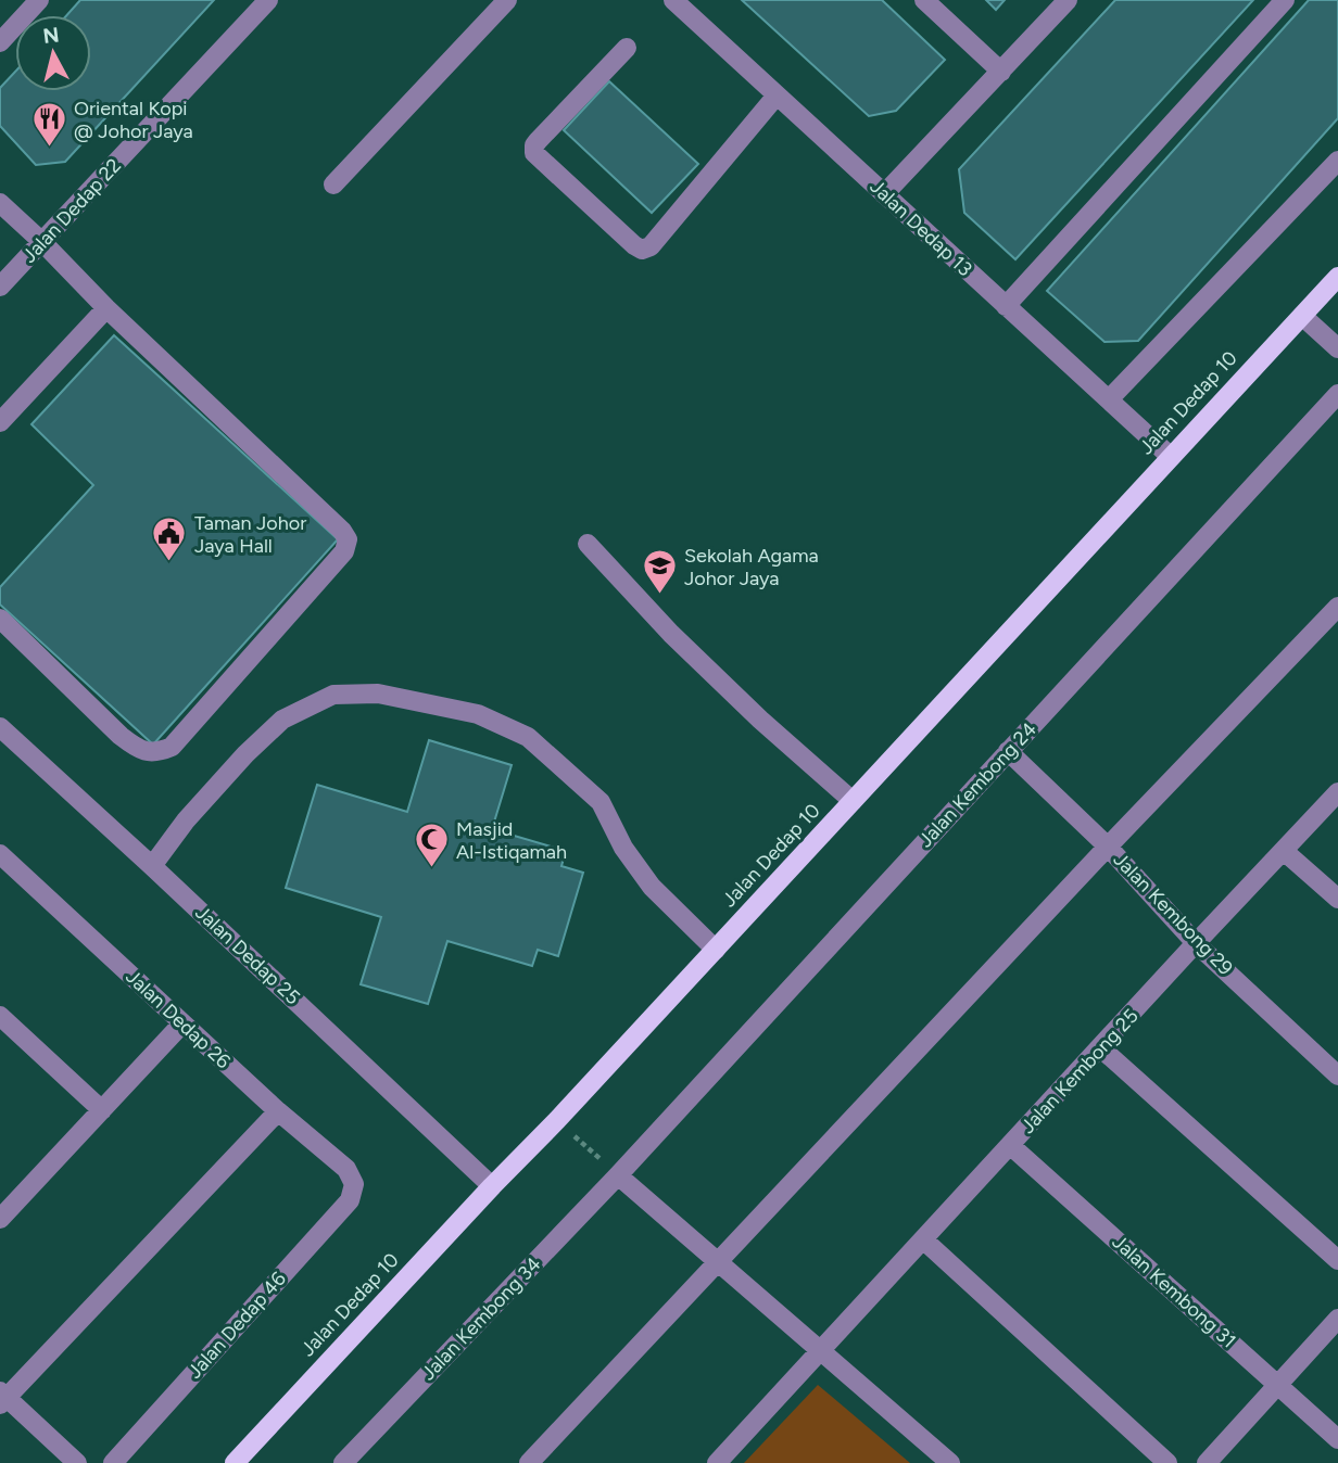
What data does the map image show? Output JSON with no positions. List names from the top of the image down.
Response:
{
  "streets": {
    "main road": ["Jalan Dedap 10"],
    "street": [
      "Jalan Dedap 22",
      "Jalan Dedap 13",
      "Jalan Kembong 24",
      "Jalan Kembong 29",
      "Jalan Dedap 25",
      "Jalan Dedap 26",
      "Jalan Kembong 25",
      "Jalan Kembong 31",
      "Jalan Kembong 34",
      "Jalan Dedap 46"
    ]
  },
  "crossings": [
    ["Jalan Dedap 13", "Jalan Dedap 10"],
    ["Jalan Dedap 10", "Jalan Dedap 25"],
    ["Jalan Kembong 24", "Jalan Kembong 29"],
    ["Jalan Kembong 24", "Jalan Kembong 34"],
    ["Jalan Kembong 29", "Jalan Kembong 25"],
    ["Jalan Dedap 26", "Jalan Dedap 46"],
    ["Jalan Kembong 25", "Jalan Kembong 31"]
  ],
  "places": {
    "restaurant": ["Oriental Kopi @ Johor Jaya"],
    "public building": ["Taman Johor Jaya Hall"],
    "school or university": ["Sekolah Agama Johor Jaya"],
    "mosque": ["Masjid Al-Istiqamah"]
  },
  "north": "top"
}
